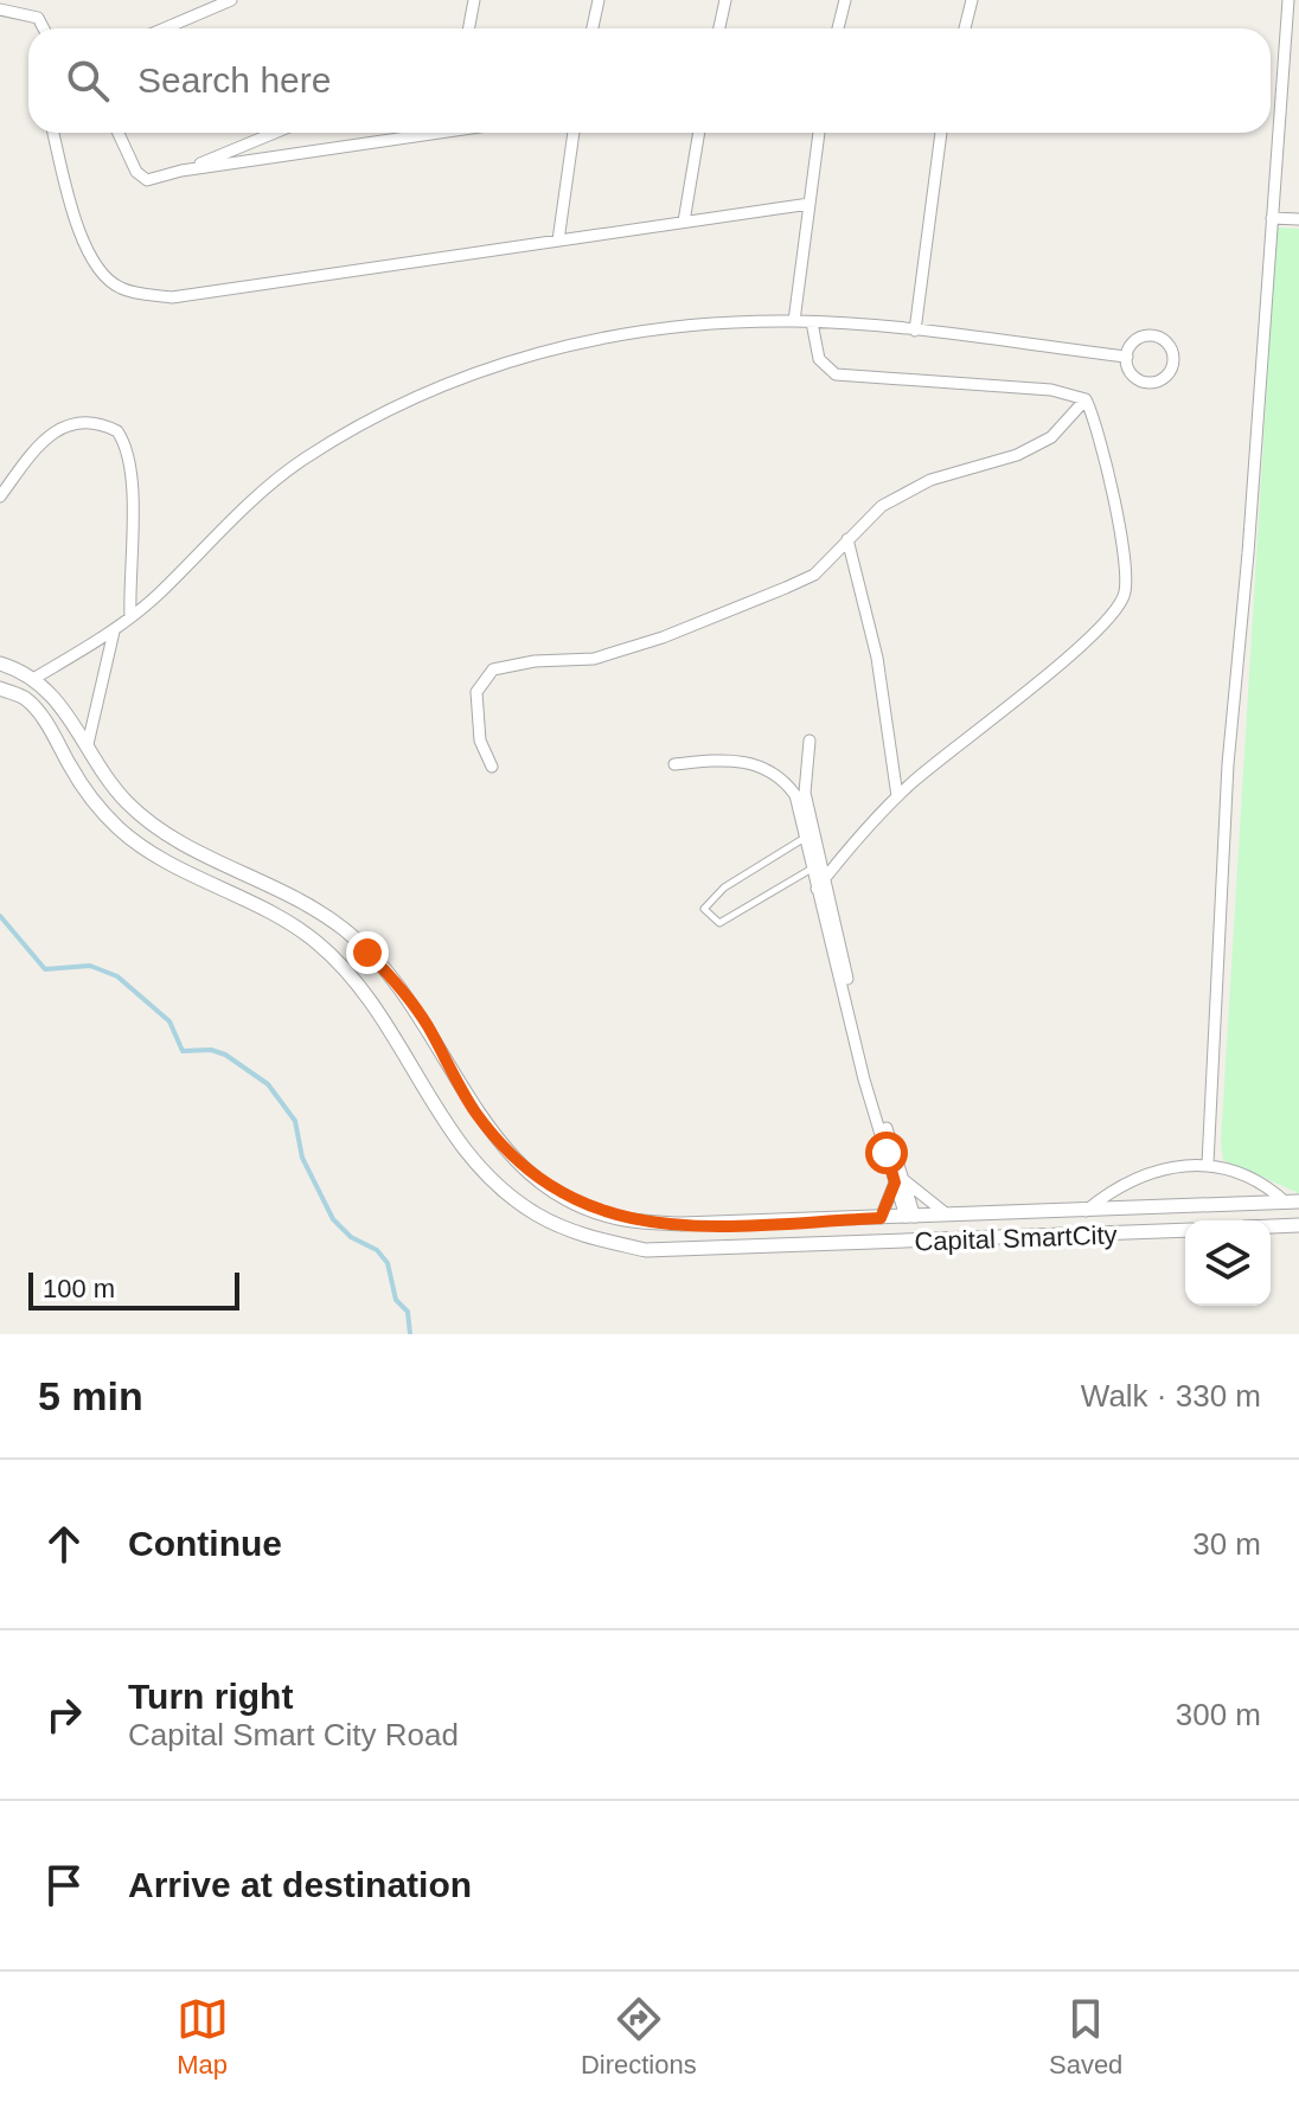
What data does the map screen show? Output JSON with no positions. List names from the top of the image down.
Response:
{
  "streets": {
    "street": ["Capital SmartCity"]
  },
  "scale_bar": "100 m",
  "page": {
    "search": "Search here",
    "scale": "100 m",
    "heading": ["5 min", "Walk · 330 m"],
    "list": [
      ["Continue", "30 m"],
      ["Turn right", "Capital Smart City Road", "300 m"],
      "Arrive at destination"
    ],
    "nav": ["Map", "Directions", "Saved"]
  }
}
